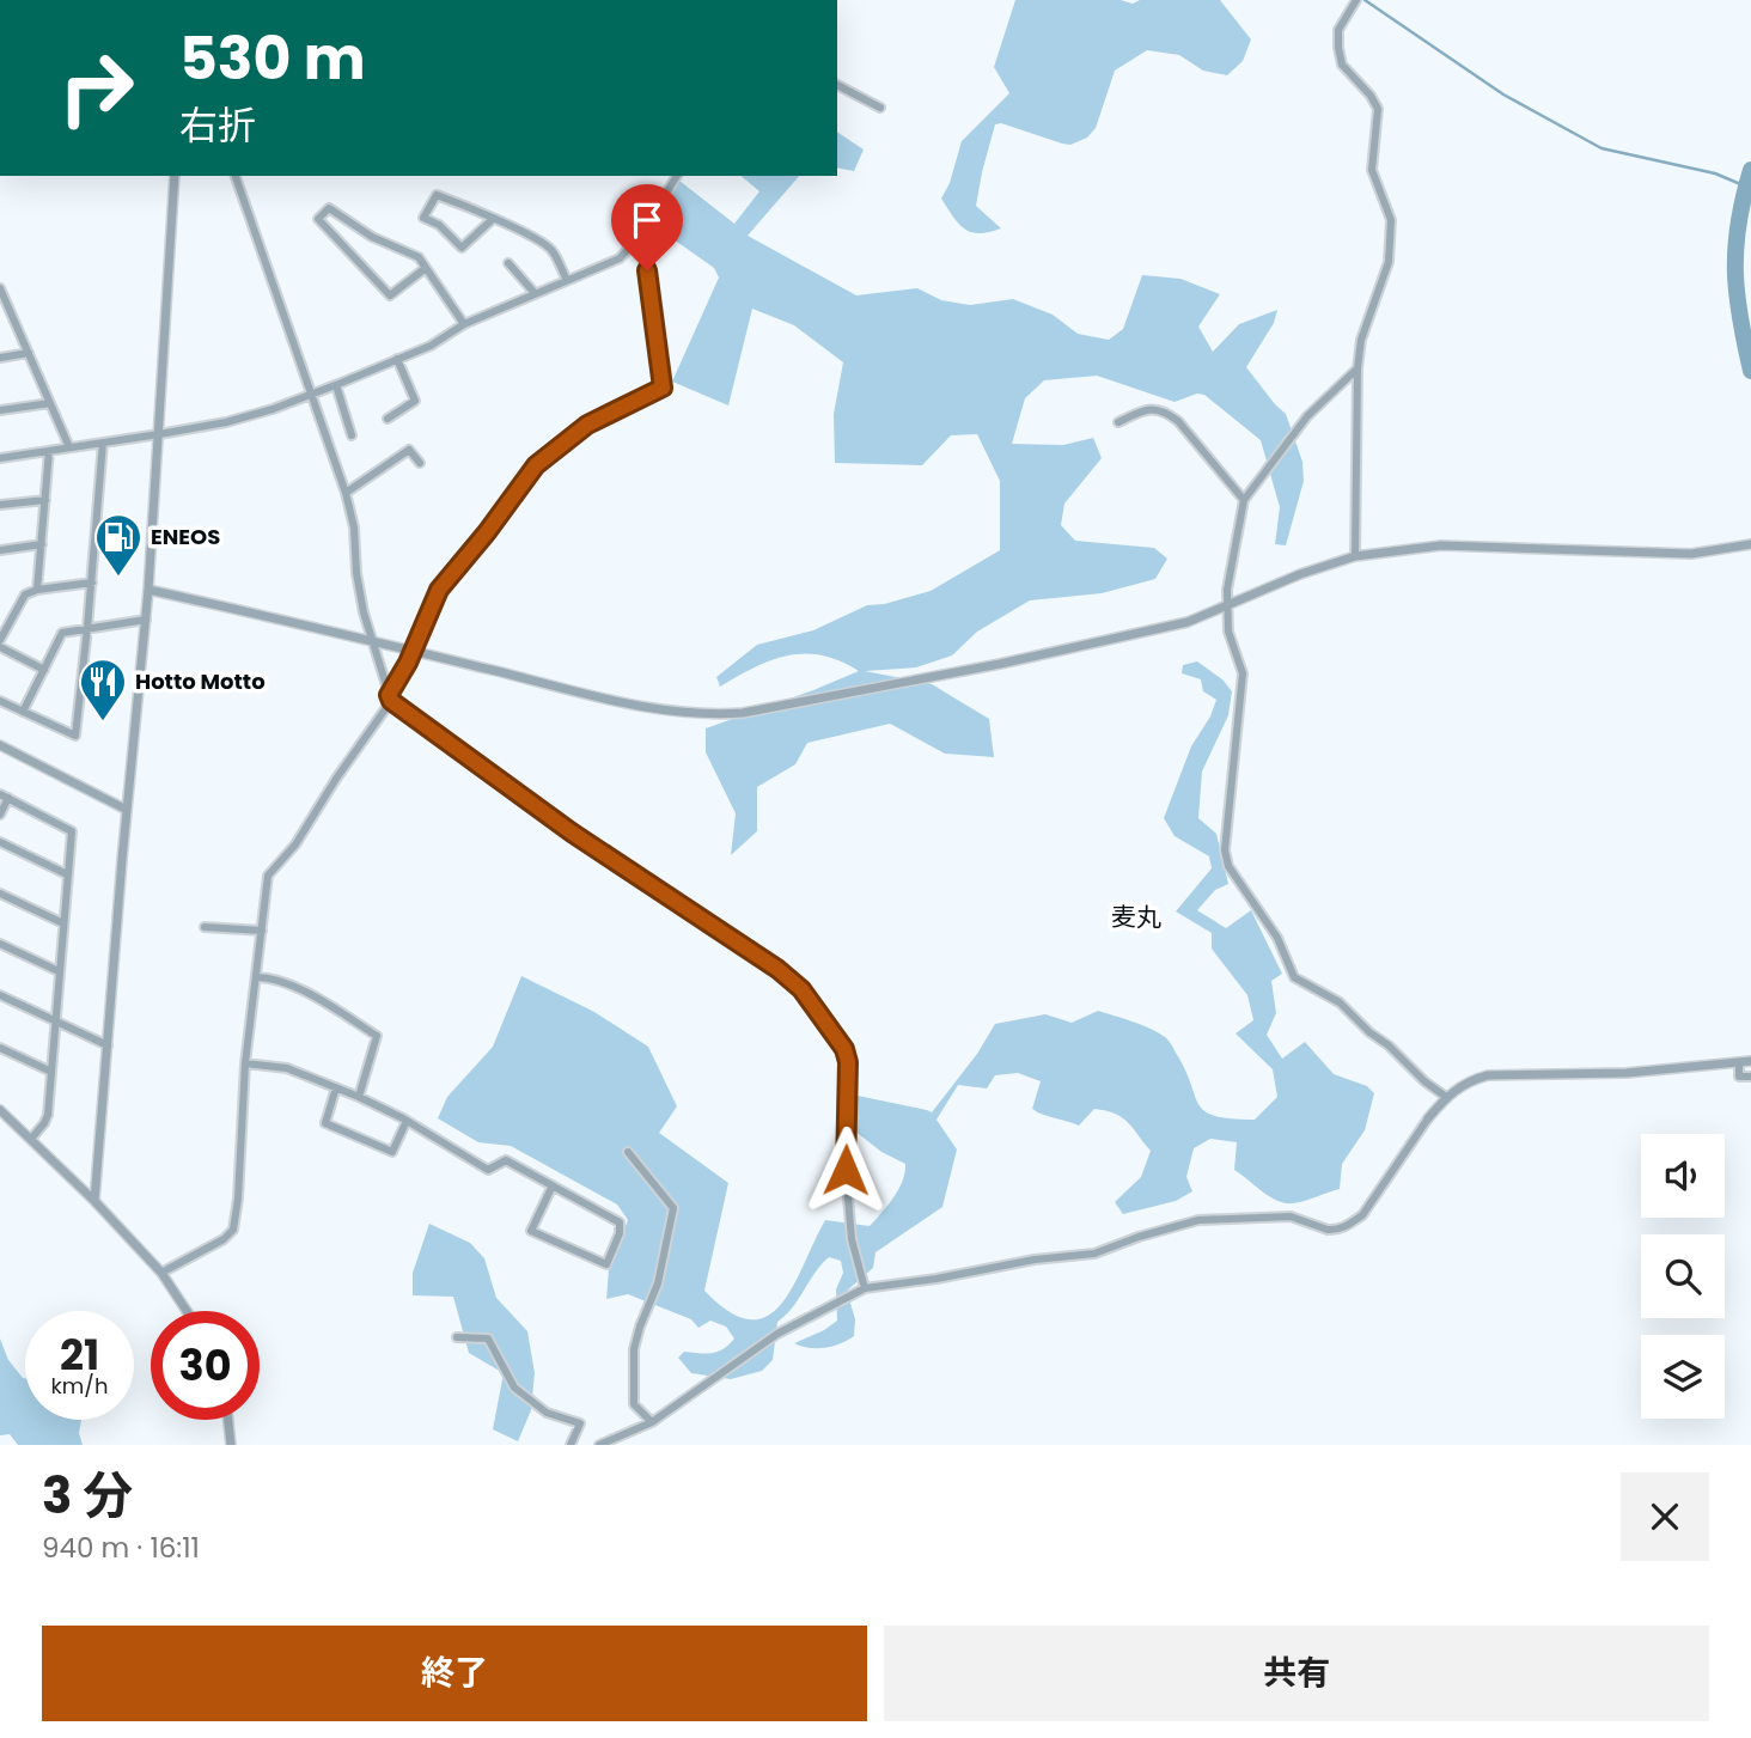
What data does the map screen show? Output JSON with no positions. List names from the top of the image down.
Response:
{
  "districts": ["麦丸"],
  "places": {
    "fuel station": ["ENEOS"],
    "restaurant": ["Hotto Motto"]
  },
  "page": {
    "turn": ["530 m", "右折"],
    "speed": "21 km/h",
    "limit": "30",
    "heading": ["3 分", "940 m · 16:11"],
    "buttons": ["終了", "共有"]
  }
}
